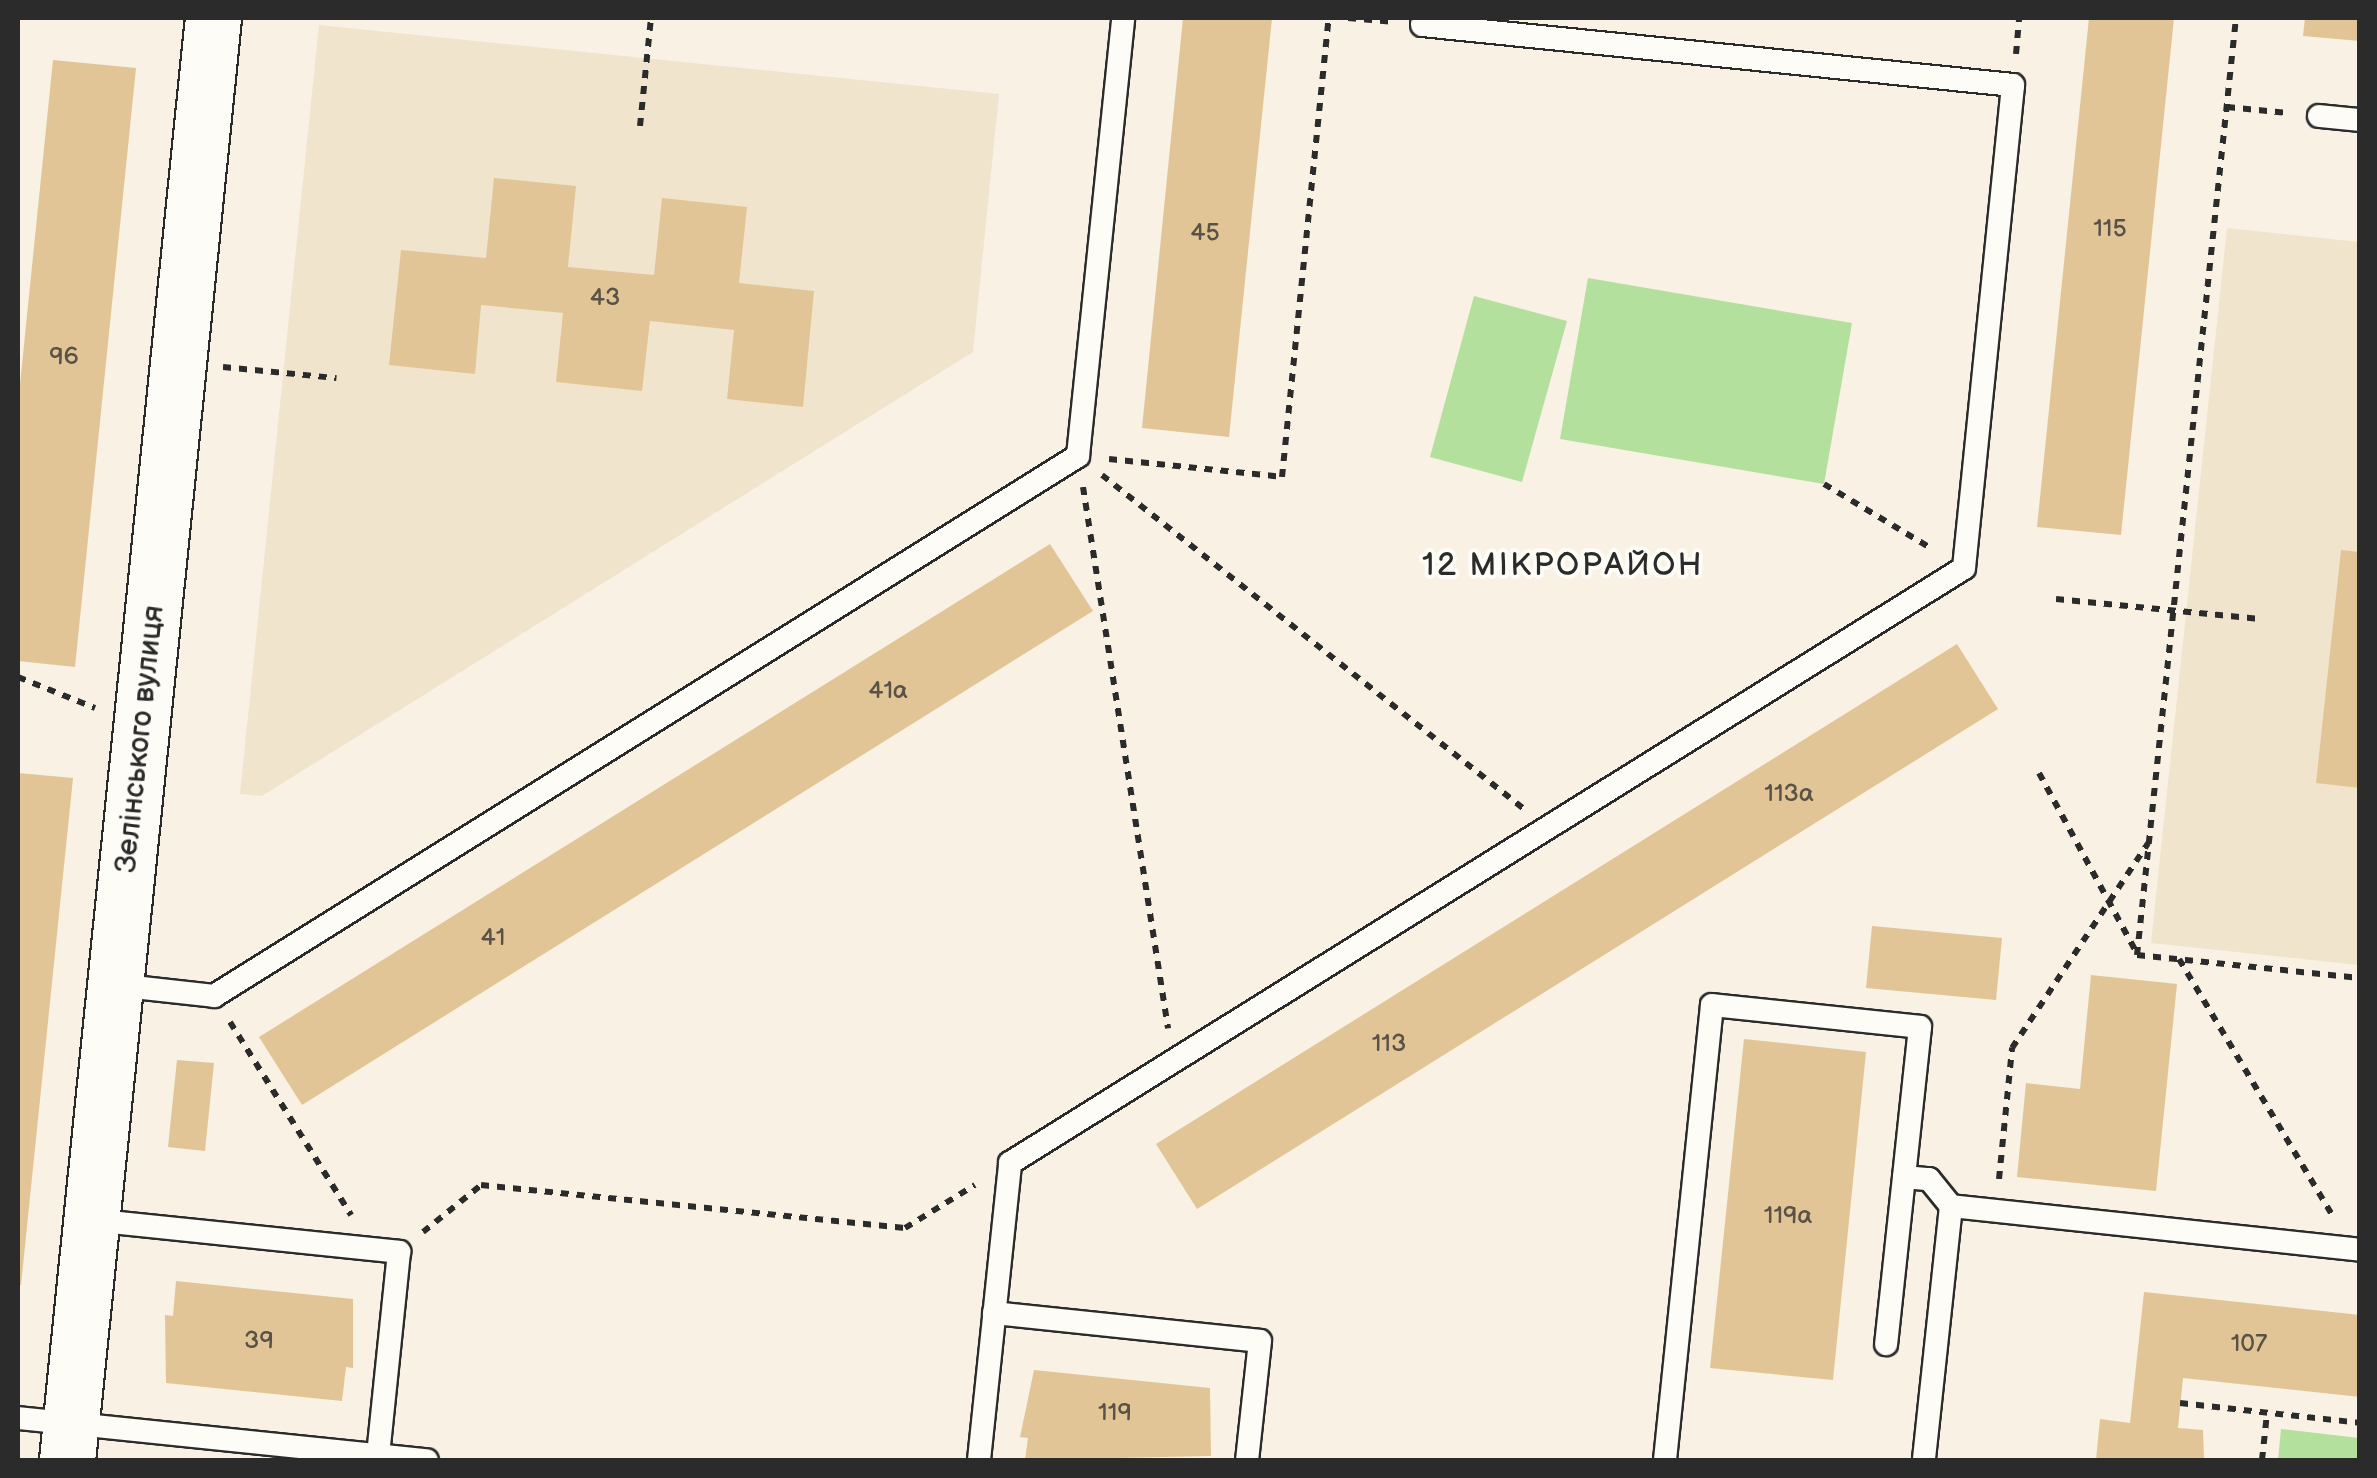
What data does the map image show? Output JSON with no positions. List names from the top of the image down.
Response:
{
  "streets": {
    "street": ["Зелінського вулиця"]
  },
  "districts": ["12 МІКРОРАЙОН"],
  "house_numbers": [
    "115",
    "45",
    "43",
    "96",
    "41а",
    "113а",
    "41",
    "113",
    "119а",
    "39",
    "107",
    "119"
  ]
}
